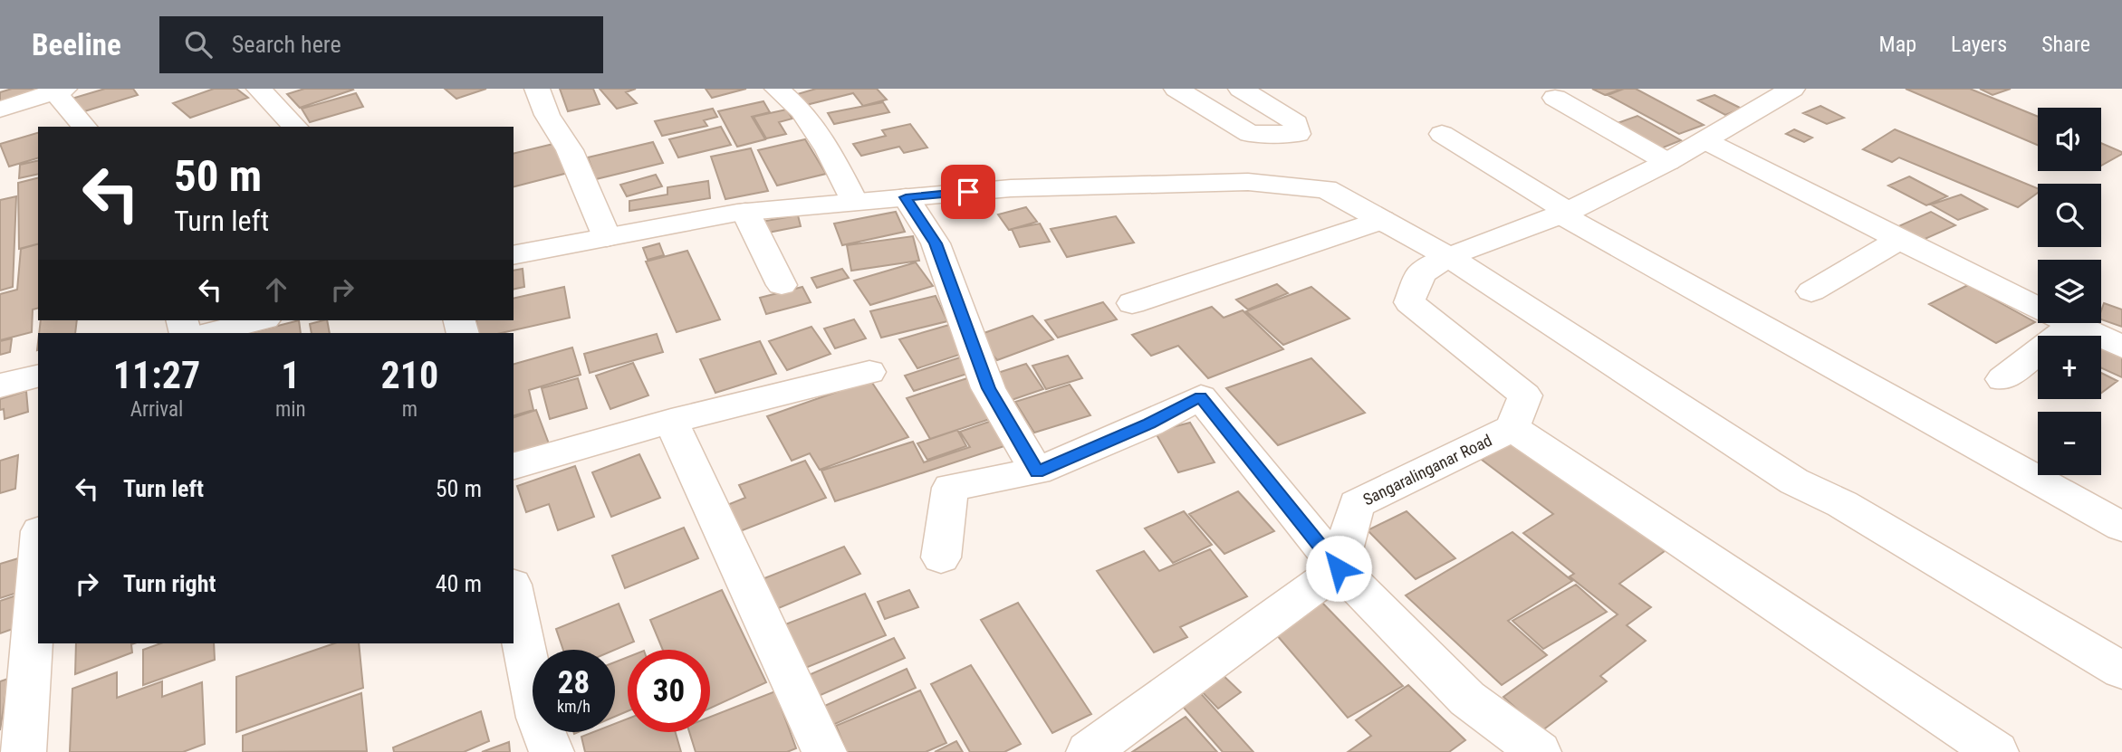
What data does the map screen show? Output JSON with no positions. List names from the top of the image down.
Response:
{
  "streets": {
    "street": ["Sangaralinganar Road"]
  },
  "page": {
    "header": "Beeline",
    "search": "Search here",
    "nav": ["Map", "Layers", "Share"],
    "map_buttons": ["+", "−"],
    "turn": ["50 m", "Turn left"],
    "eta": [
      "11:27",
      "Arrival",
      "1",
      "min",
      "210",
      "m"
    ],
    "list": [
      {
        "name": "Turn left",
        "value": "50 m"
      },
      {
        "name": "Turn right",
        "value": "40 m"
      }
    ],
    "speed": "28 km/h",
    "limit": "30"
  }
}
